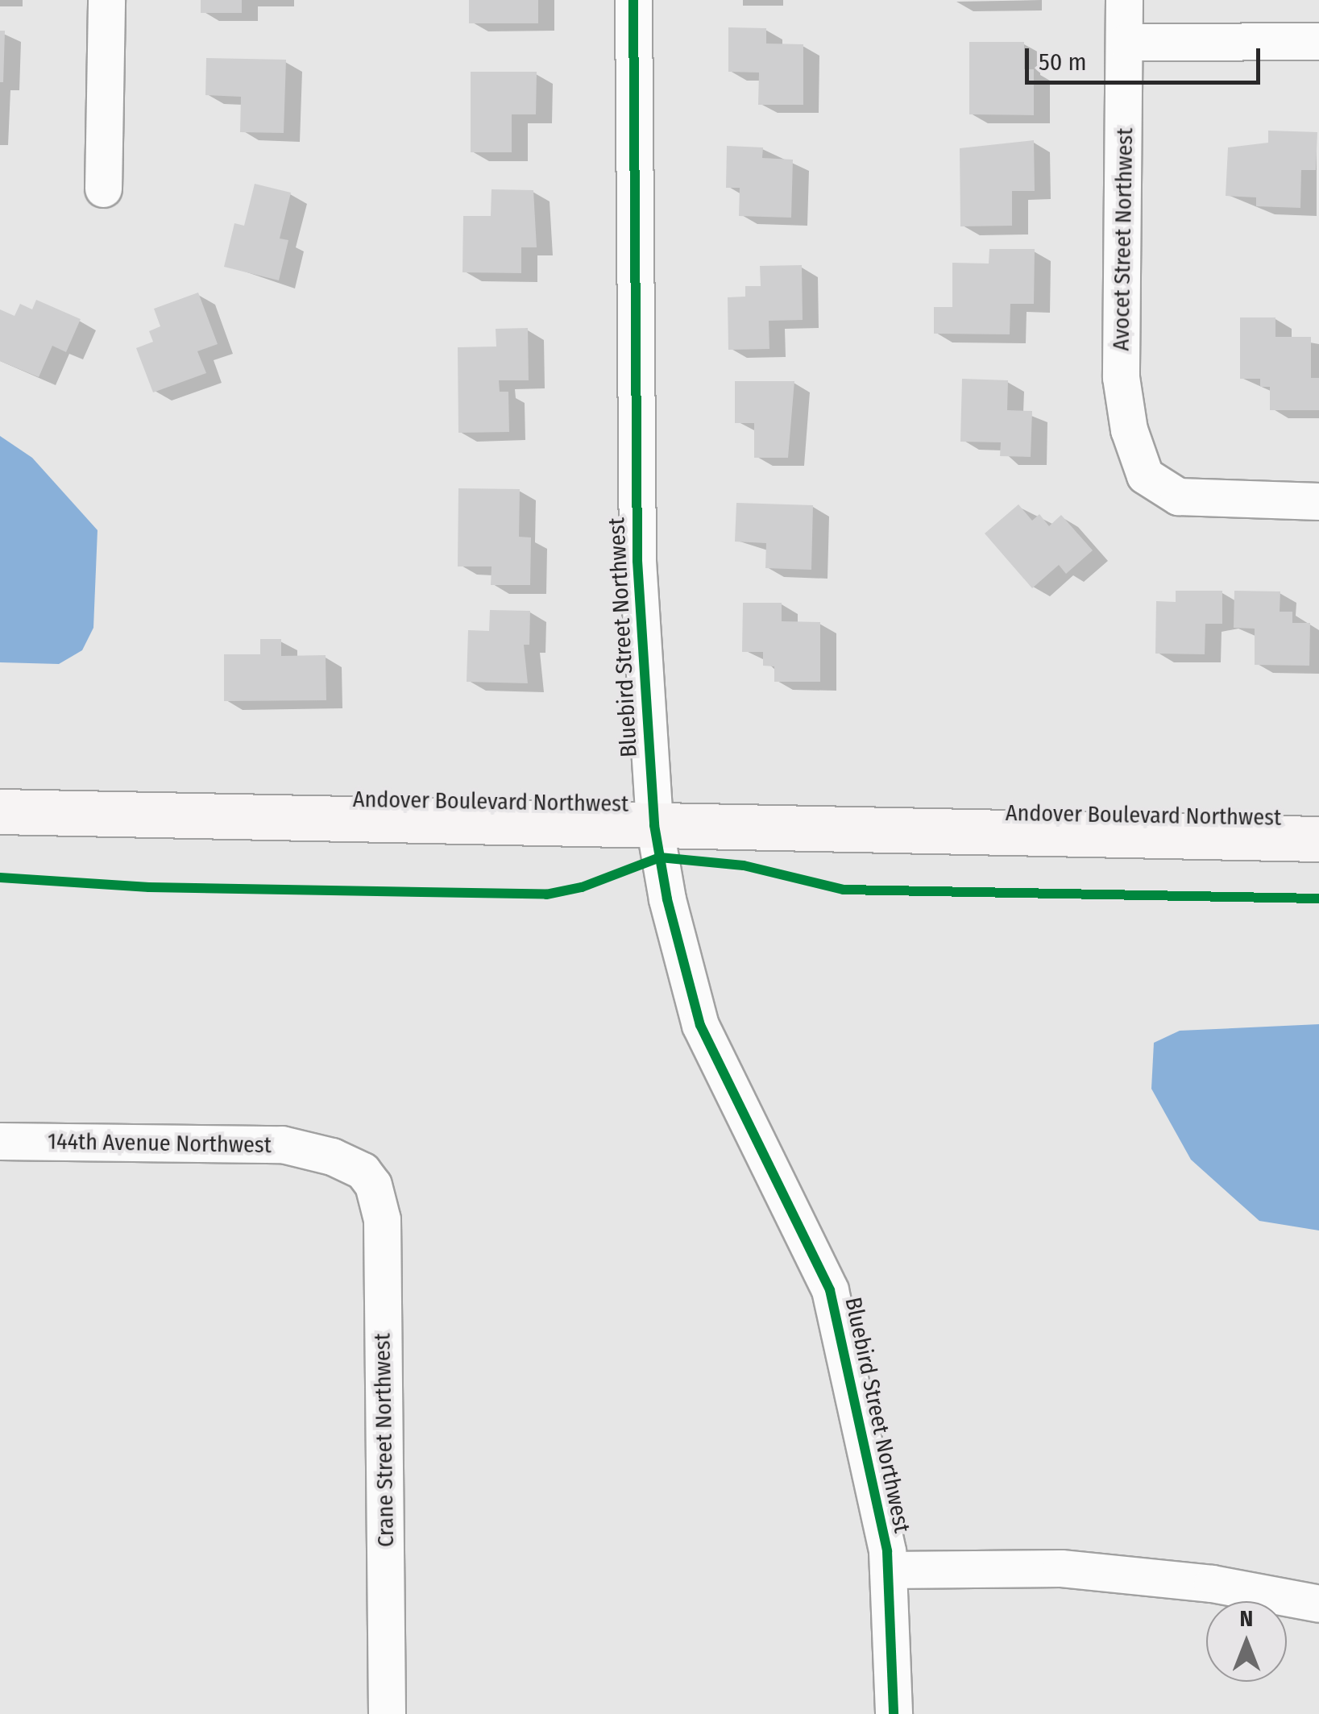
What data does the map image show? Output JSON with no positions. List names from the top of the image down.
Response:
{
  "streets": {
    "street": [
      "Avocet Street Northwest",
      "Bluebird Street Northwest",
      "Andover Boulevard Northwest",
      "144th Avenue Northwest",
      "Crane Street Northwest"
    ]
  },
  "crossings": [
    ["Bluebird Street Northwest", "Andover Boulevard Northwest"],
    ["144th Avenue Northwest", "Crane Street Northwest"]
  ],
  "scale_bar": "50 m",
  "north": "top"
}
